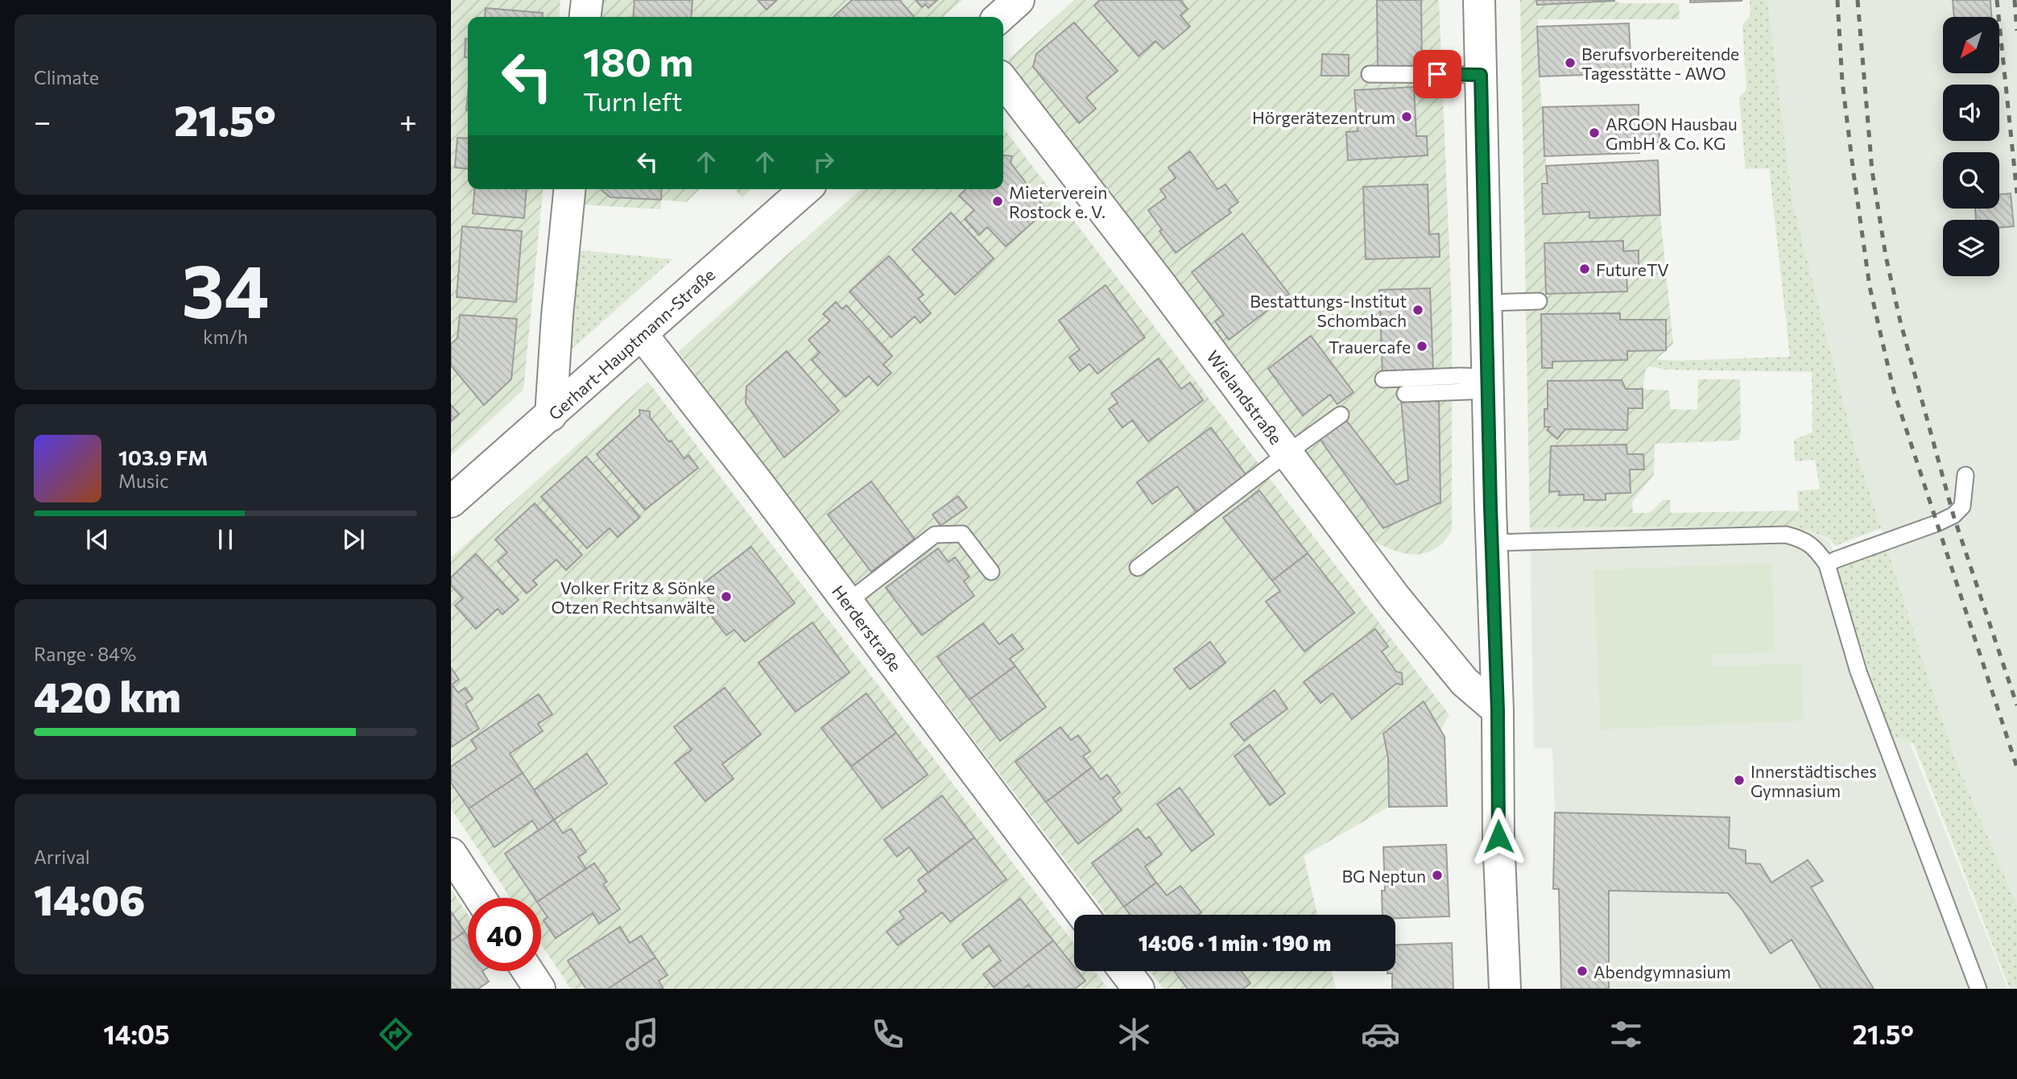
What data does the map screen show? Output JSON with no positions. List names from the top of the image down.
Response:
{
  "streets": {
    "street": ["Gerhart-Hauptmann-Straße", "Wielandstraße", "Herderstraße"]
  },
  "crossings": [
    ["Gerhart-Hauptmann-Straße", "Herderstraße"]
  ],
  "places": [
    "Berufsvorbereitende Tagesstätte - AWO",
    "Hörgerätezentrum",
    "ARGON Hausbau GmbH & Co. KG",
    "Mieterverein Rostock e. V.",
    "FutureTV",
    "Bestattungs-Institut Schombach",
    "Trauercafe",
    "Volker Fritz & Sönke Otzen Rechtsanwälte",
    "Innerstädtisches Gymnasium",
    "BG Neptun",
    "Abendgymnasium"
  ],
  "north": "bottom left",
  "page": {
    "tile": [
      "Climate",
      ["34", "km/h"],
      ["Range · 84%", "420 km"],
      ["Arrival", "14:06"]
    ],
    "turn": ["180 m", "Turn left"],
    "heat": ["−", "21.5°", "+"],
    "song": ["103.9 FM", "Music"],
    "limit": "40",
    "trip": "14:06 · 1 min · 190 m",
    "tabs": ["14:05", "21.5°"]
  }
}
